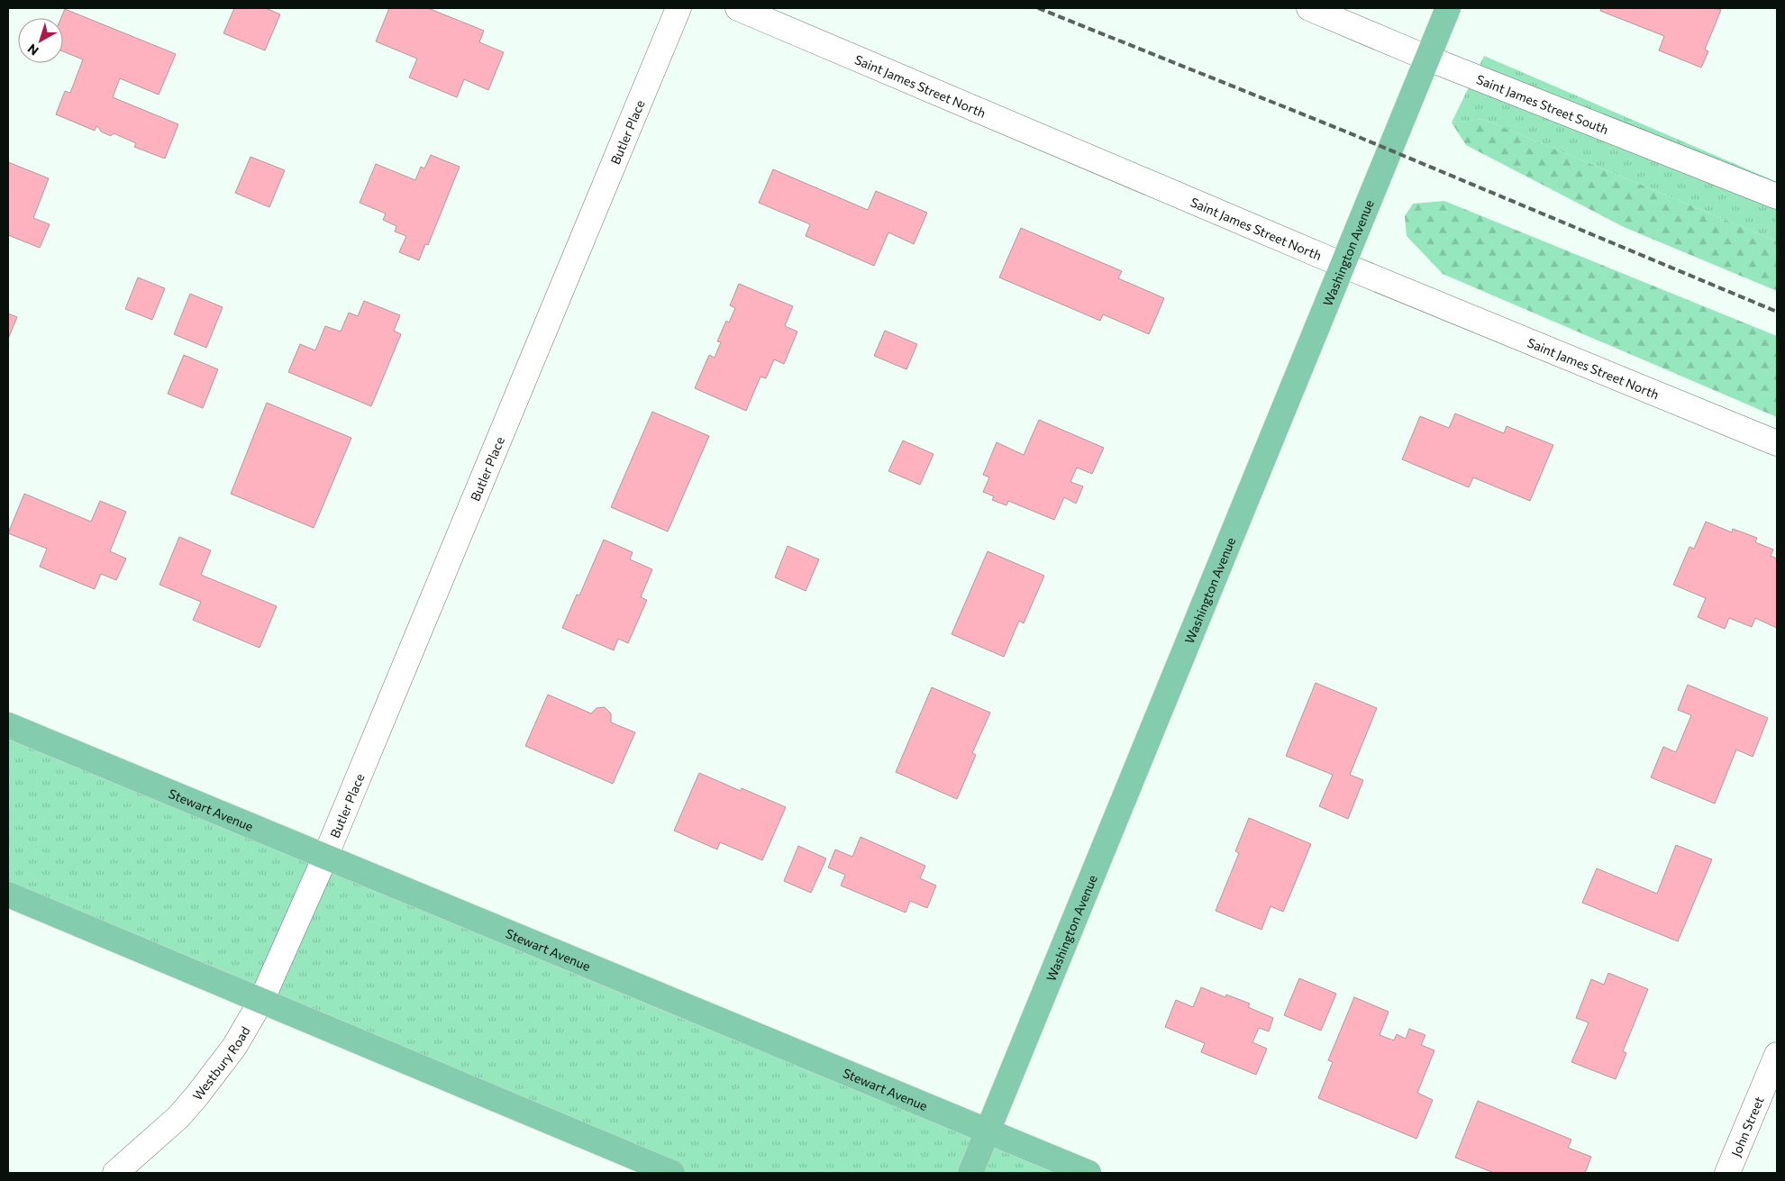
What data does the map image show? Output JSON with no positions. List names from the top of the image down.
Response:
{
  "streets": {
    "main road": ["Washington Avenue", "Stewart Avenue"],
    "street": [
      "Saint James Street North",
      "Saint James Street South",
      "Butler Place",
      "Westbury Road",
      "John Street"
    ]
  },
  "crossings": [
    ["Saint James Street North", "Washington Avenue"],
    ["Saint James Street South", "Washington Avenue"],
    ["Butler Place", "Stewart Avenue"],
    ["Butler Place", "Westbury Road"],
    ["Washington Avenue", "Stewart Avenue"]
  ],
  "north": "bottom left"
}
